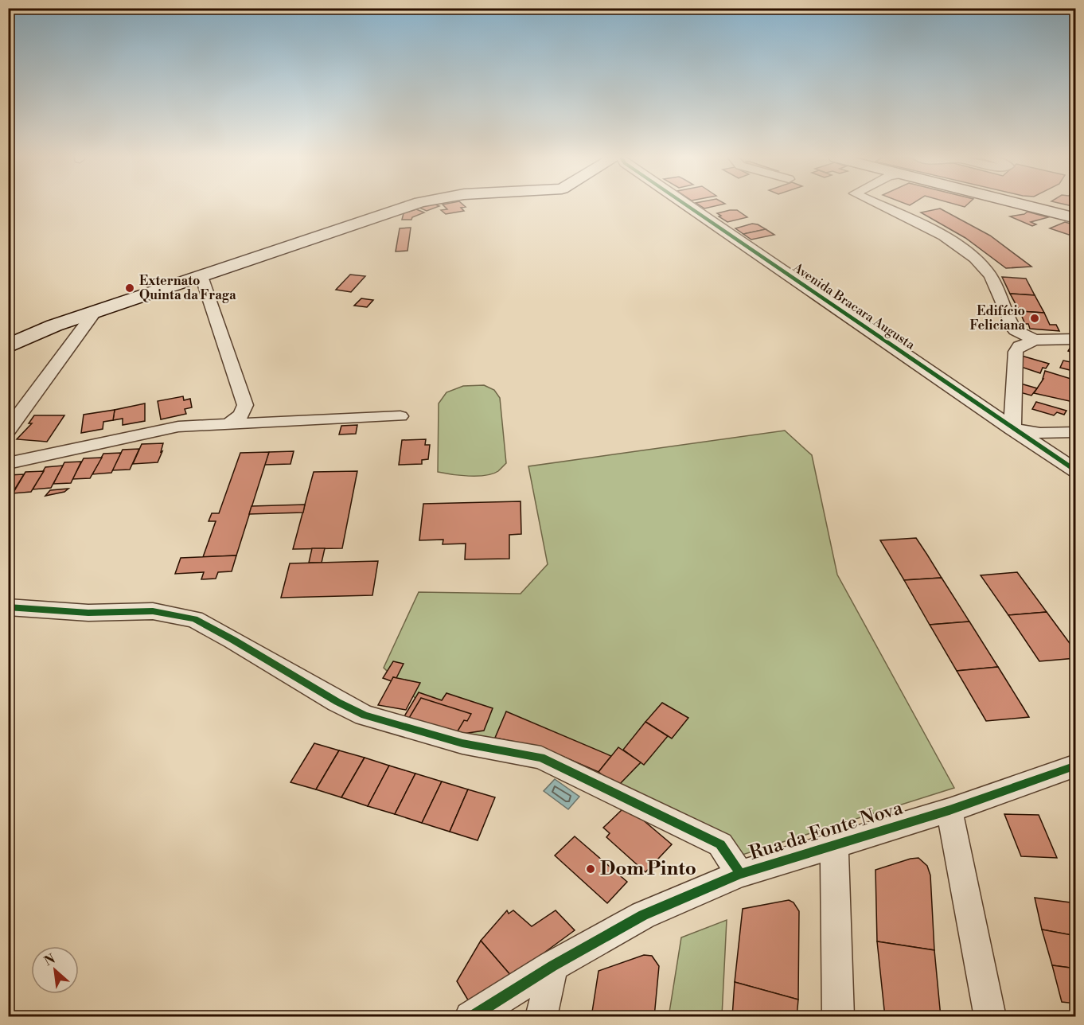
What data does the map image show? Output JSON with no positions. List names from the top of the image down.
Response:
{
  "streets": {
    "street": ["Avenida Bracara Augusta", "Rua da Fonte Nova"]
  },
  "places": ["Externato Quinta da Fraga", "Edifício Feliciana", "Dom Pinto"],
  "north": "top left"
}
